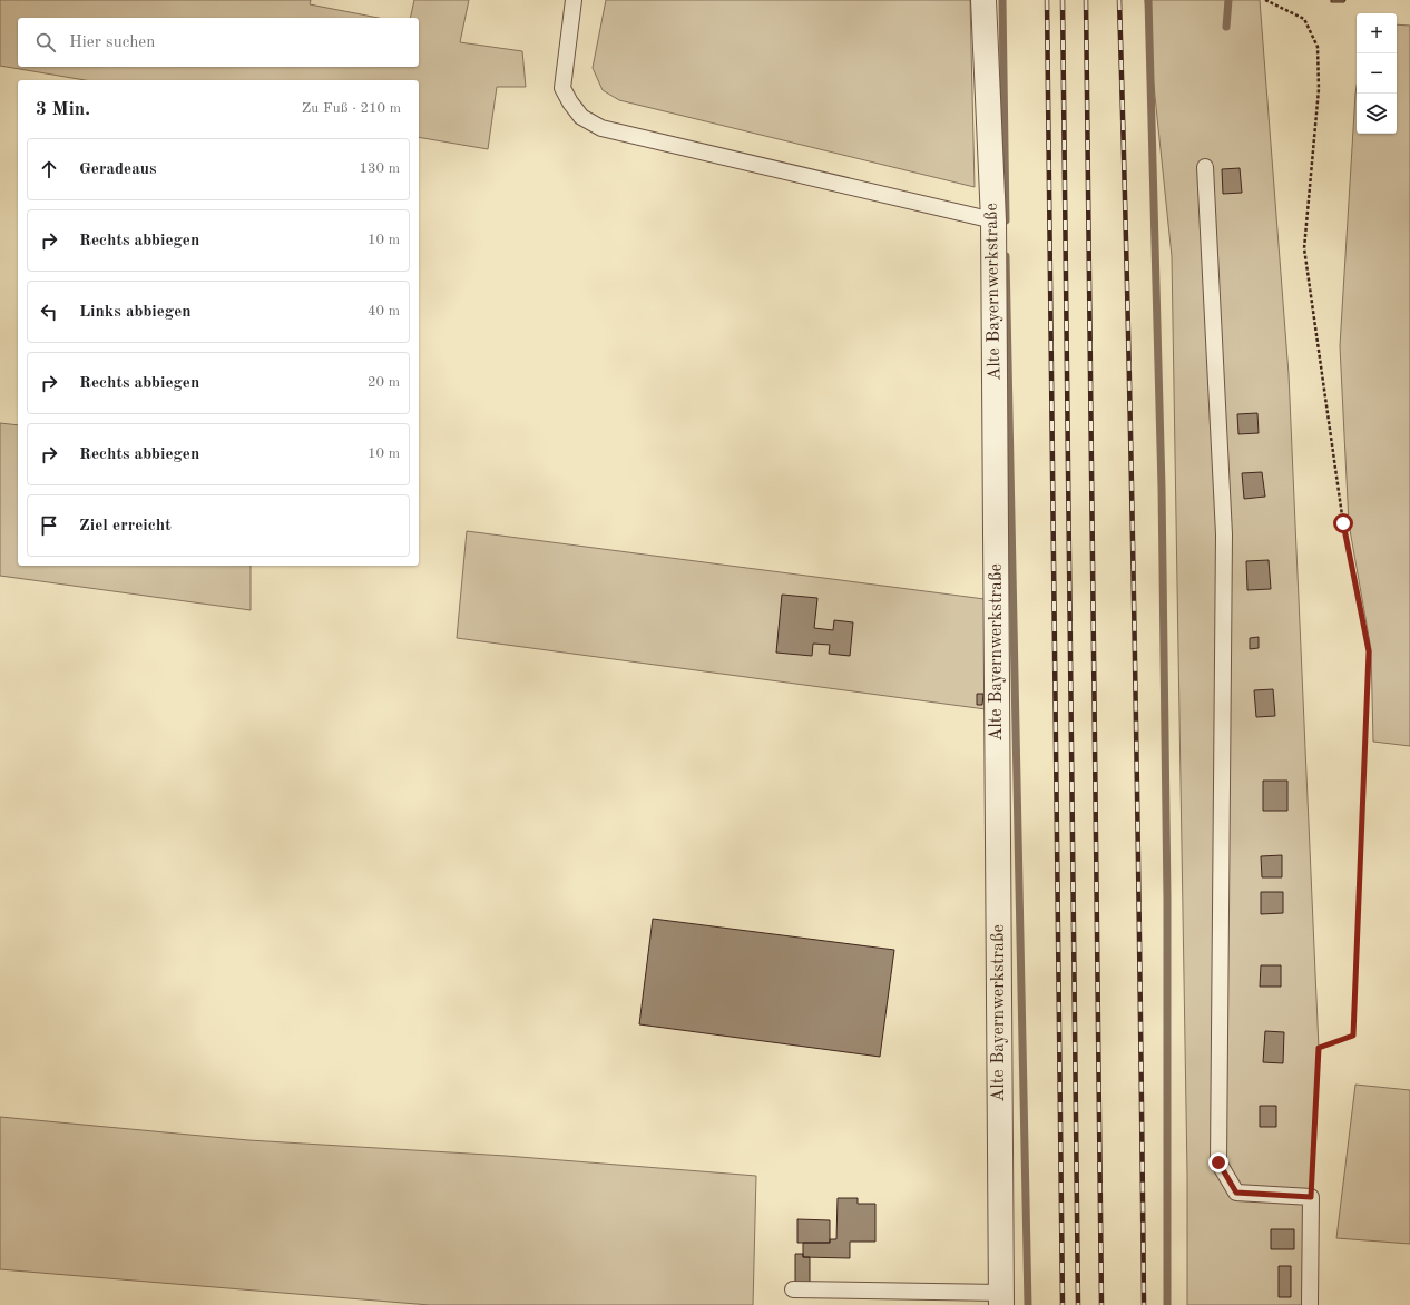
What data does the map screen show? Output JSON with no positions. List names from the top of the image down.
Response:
{
  "streets": {
    "street": ["Alte Bayernwerkstraße"]
  },
  "page": {
    "map_buttons": ["+", "−"],
    "search": "Hier suchen",
    "heading": ["3 Min.", "Zu Fuß · 210 m"],
    "list": [
      ["Geradeaus", "130 m"],
      ["Rechts abbiegen", "10 m"],
      ["Links abbiegen", "40 m"],
      ["Rechts abbiegen", "20 m"],
      ["Rechts abbiegen", "10 m"],
      "Ziel erreicht"
    ]
  }
}
